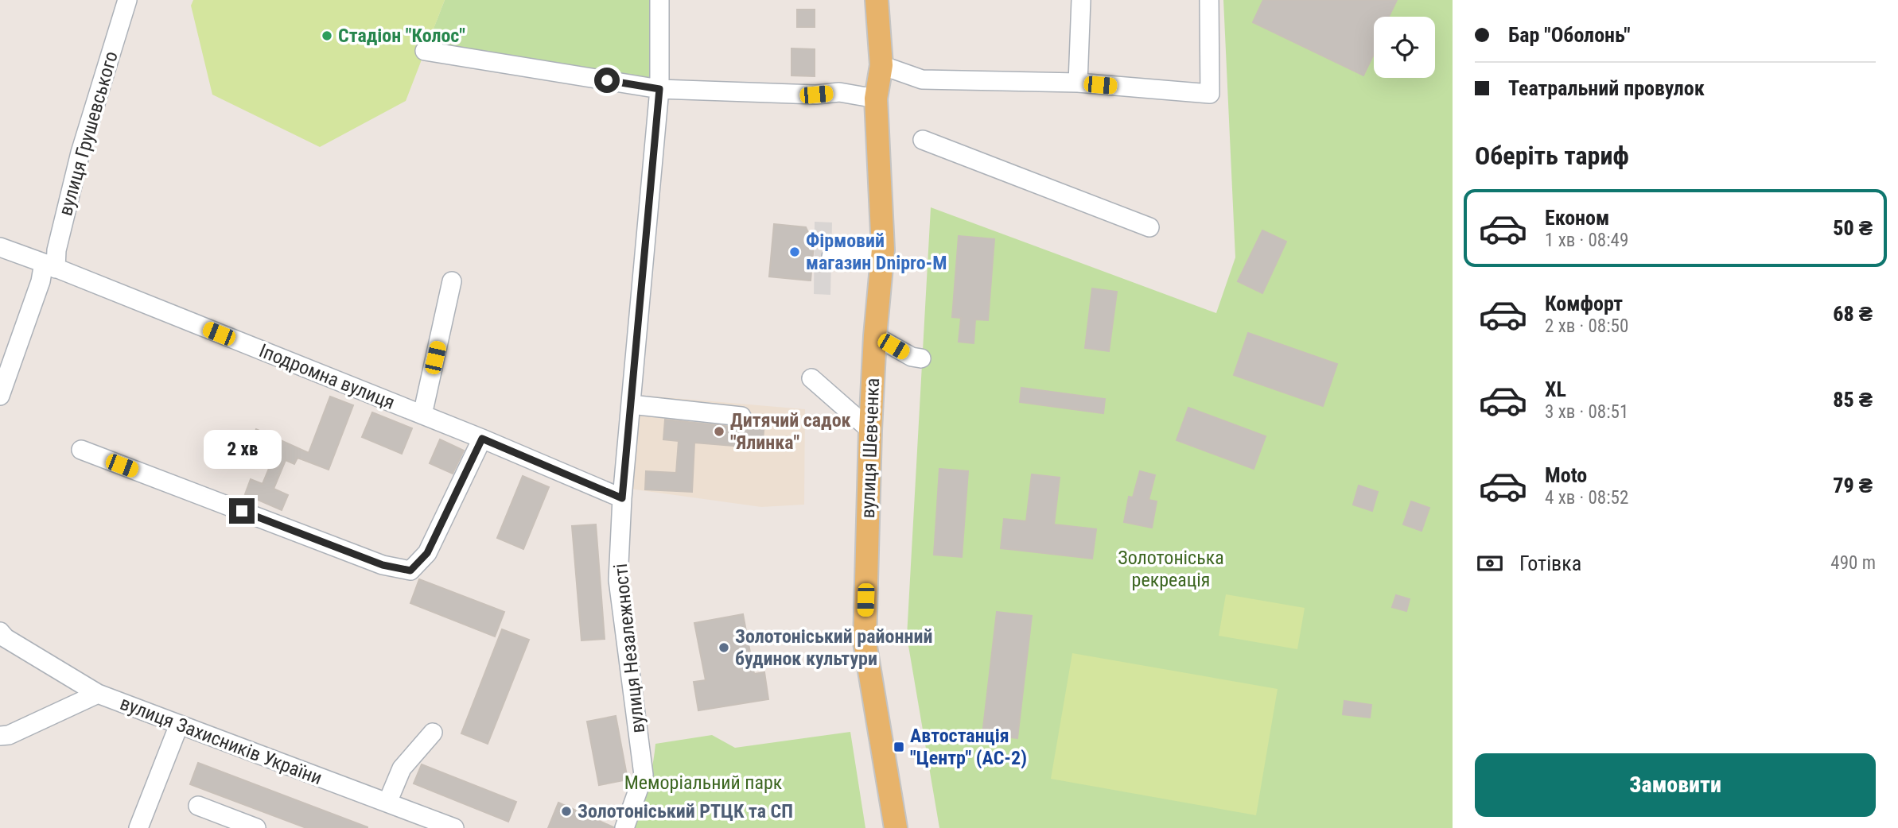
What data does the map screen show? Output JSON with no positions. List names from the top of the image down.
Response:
{
  "streets": {
    "main road": ["вулиця Шевченка"],
    "street": [
      "вулиця Грушевського",
      "Іподромна вулиця",
      "вулиця Незалежності",
      "вулиця Захисників України"
    ]
  },
  "crossings": [
    ["вулиця Грушевського", "Іподромна вулиця"],
    ["Іподромна вулиця", "вулиця Незалежності"]
  ],
  "parks": ["Золотоніська рекреація", "Меморіальний парк"],
  "places": {
    "other": [
      "Стадіон \"Колос\"",
      "Фірмовий магазин Dnipro-M",
      "Дитячий садок \"Ялинка\"",
      "Золотоніський районний будинок культури",
      "Золотоніський РТЦК та СП"
    ],
    "transit": ["Автостанція \"Центр\" (АС-2)"]
  },
  "page": {
    "banner": ["Бар \"Оболонь\"", "Театральний провулок"],
    "heading": "Оберіть тариф",
    "list": [
      {
        "name": "Економ",
        "note": "1 хв · 08:49",
        "value": "50 ₴"
      },
      {
        "name": "Комфорт",
        "note": "2 хв · 08:50",
        "value": "68 ₴"
      },
      {
        "name": "XL",
        "note": "3 хв · 08:51",
        "value": "85 ₴"
      },
      {
        "name": "Moto",
        "note": "4 хв · 08:52",
        "value": "79 ₴"
      }
    ],
    "bubble": "2 хв",
    "pay": ["Готівка", "490 m"],
    "buttons": "Замовити"
  }
}
